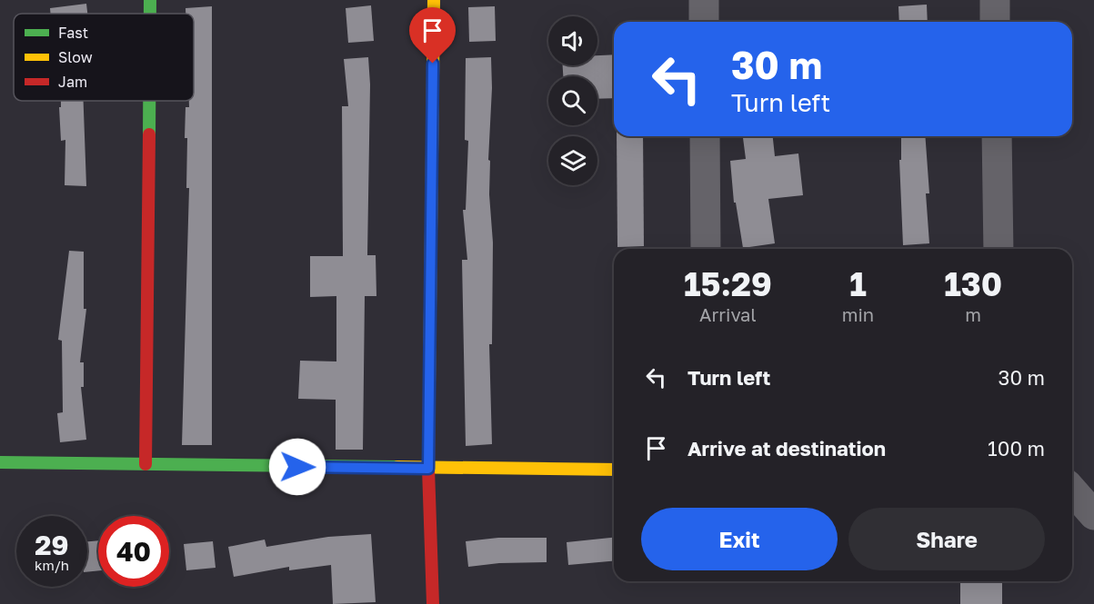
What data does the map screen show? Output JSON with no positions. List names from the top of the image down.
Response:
{
  "legend": ["Fast", "Slow", "Jam"],
  "page": {
    "turn": ["30 m", "Turn left"],
    "eta": [
      "15:29",
      "Arrival",
      "1",
      "min",
      "130",
      "m"
    ],
    "list": [
      {
        "name": "Turn left",
        "value": "30 m"
      },
      {
        "name": "Arrive at destination",
        "value": "100 m"
      }
    ],
    "buttons": ["Exit", "Share"],
    "speed": "29 km/h",
    "limit": "40"
  }
}
